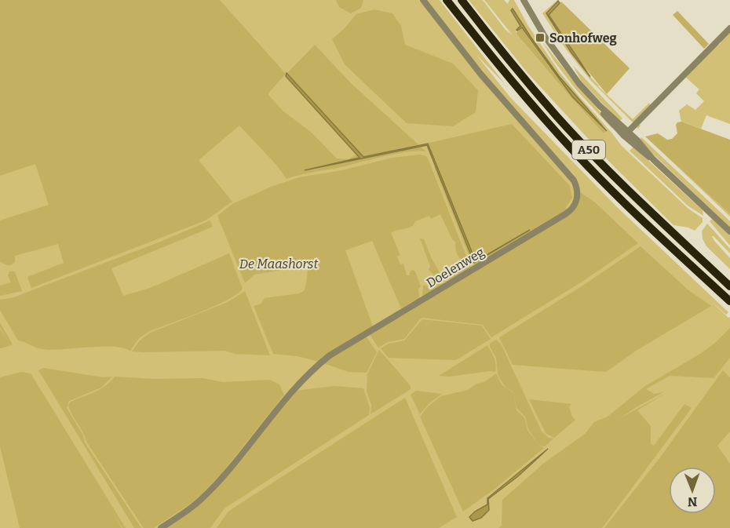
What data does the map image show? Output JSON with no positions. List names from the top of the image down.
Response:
{
  "streets": {
    "highway": ["A50"],
    "street": ["Doelenweg"]
  },
  "parks": ["De Maashorst"],
  "places": {
    "transit": ["Sonhofweg"]
  },
  "north": "bottom"
}
